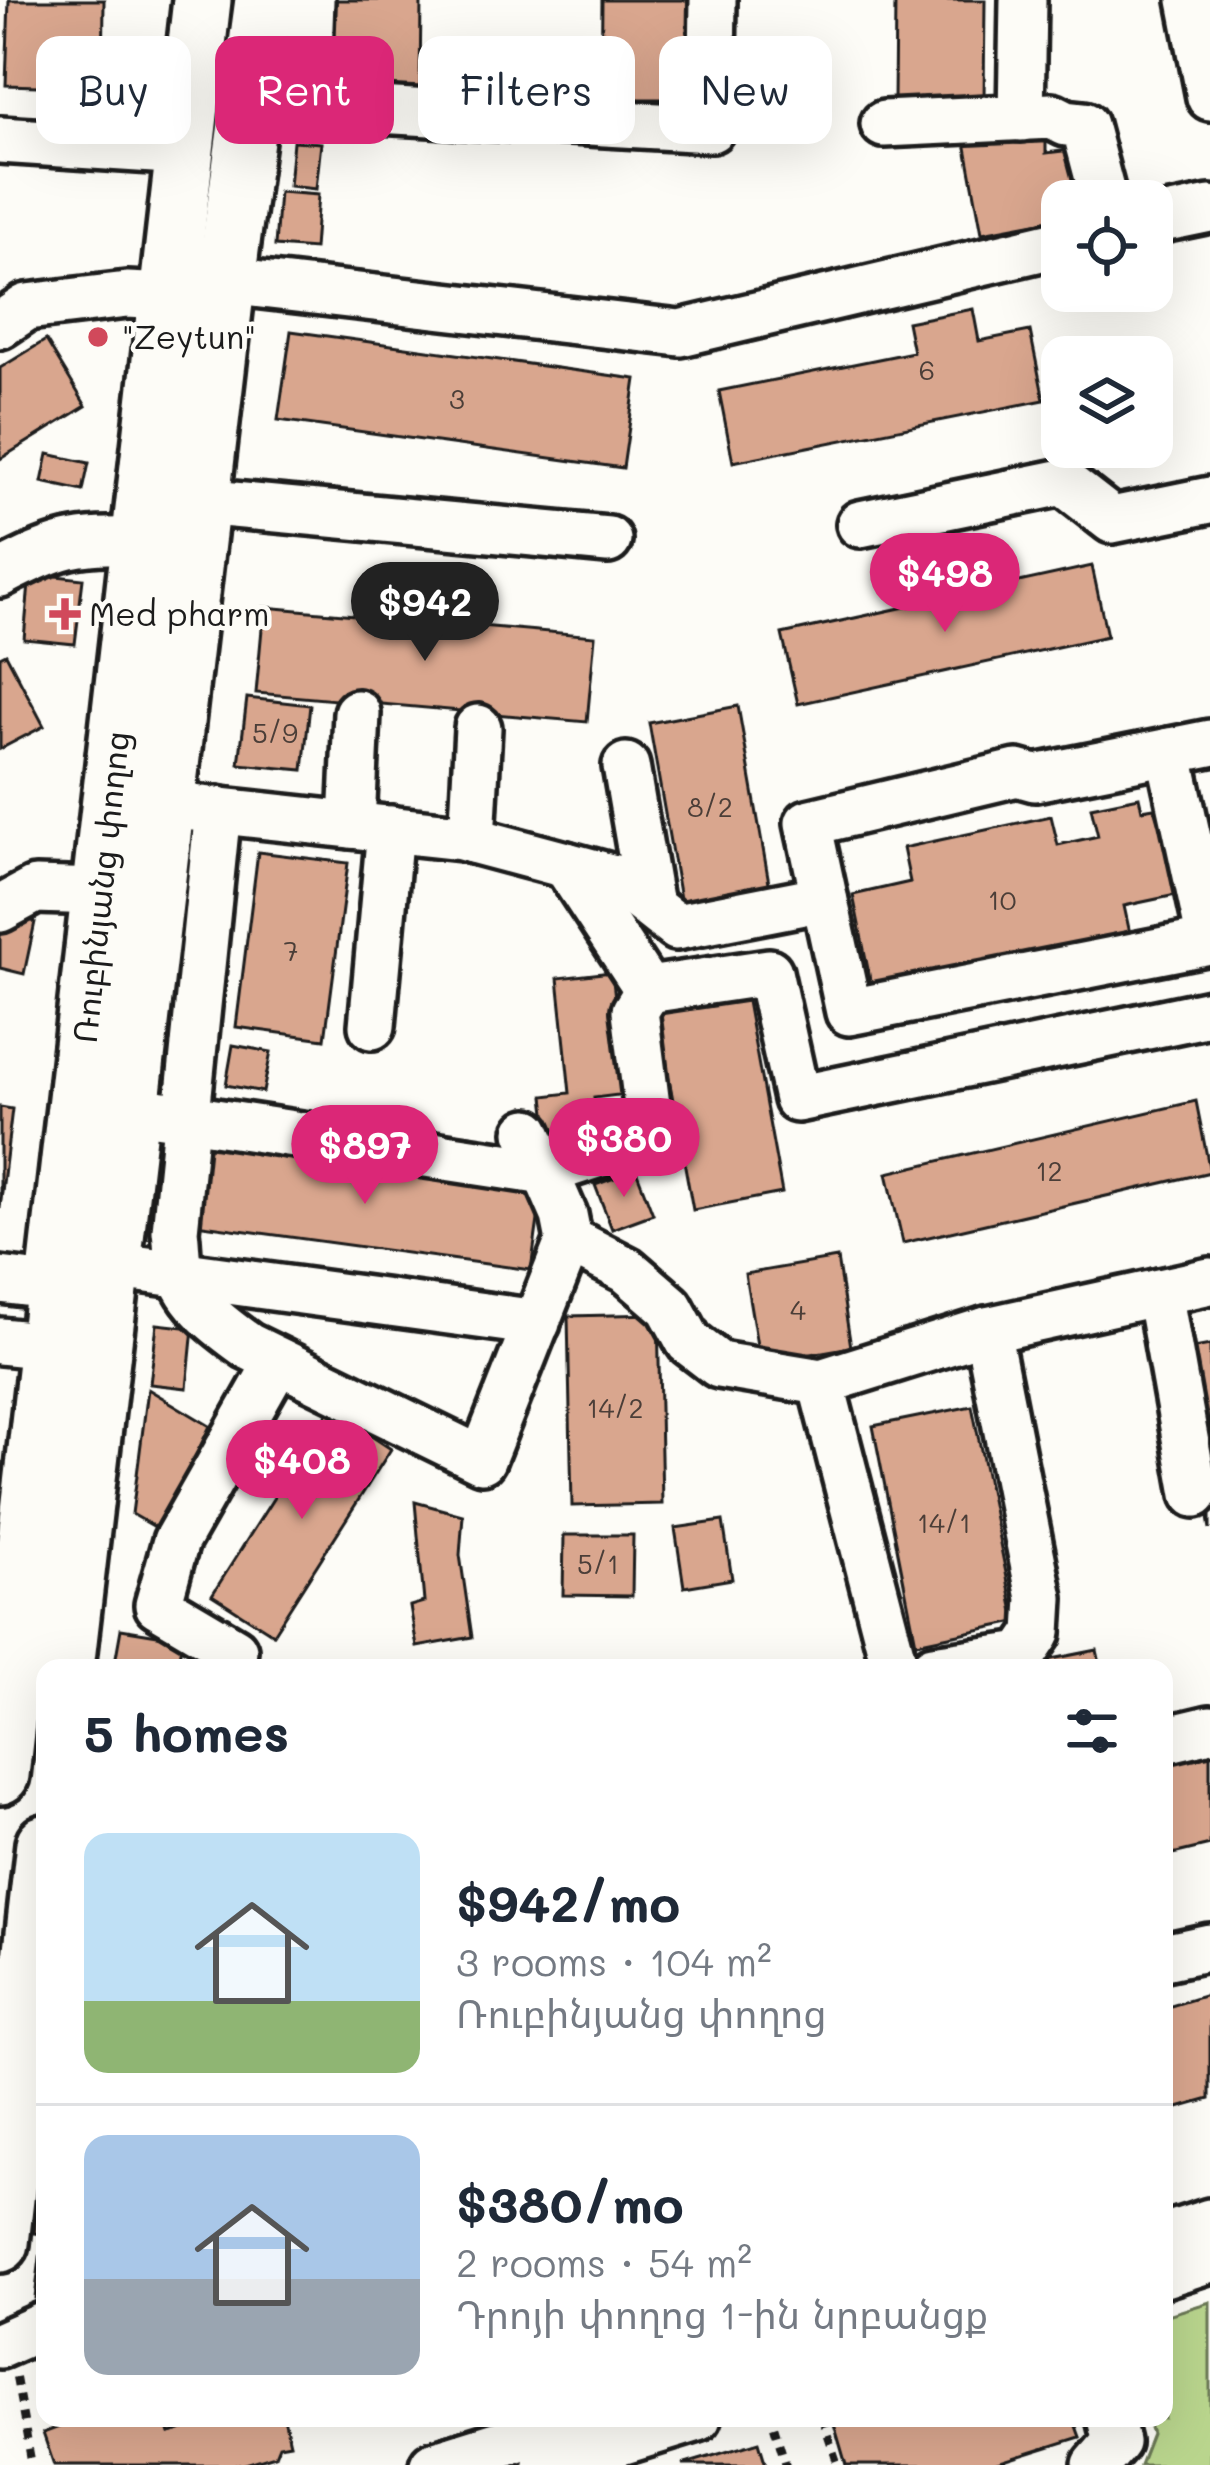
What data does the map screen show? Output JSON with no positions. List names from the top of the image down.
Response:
{
  "streets": {
    "main road": ["Ռուբինյանց փողոց"]
  },
  "places": {
    "other": ["\"Zeytun\""],
    "health": ["Med pharm"]
  },
  "house_numbers": [
    "6",
    "3",
    "5/9",
    "8/2",
    "10",
    "7",
    "12",
    "4",
    "14/2",
    "14/1",
    "5/1"
  ],
  "page": {
    "chip": [
      "Buy",
      "Rent",
      "Filters",
      "New"
    ],
    "price": [
      "$498",
      "$942",
      "$380",
      "$897",
      "$408"
    ],
    "heading": "5 homes",
    "list": [
      {
        "name": "$942/mo",
        "note": "3 rooms · 104 m² · Ռուբինյանց փողոց"
      },
      {
        "name": "$380/mo",
        "note": "2 rooms · 54 m² · Դրոյի փողոց 1-ին նրբանցք"
      }
    ]
  }
}
